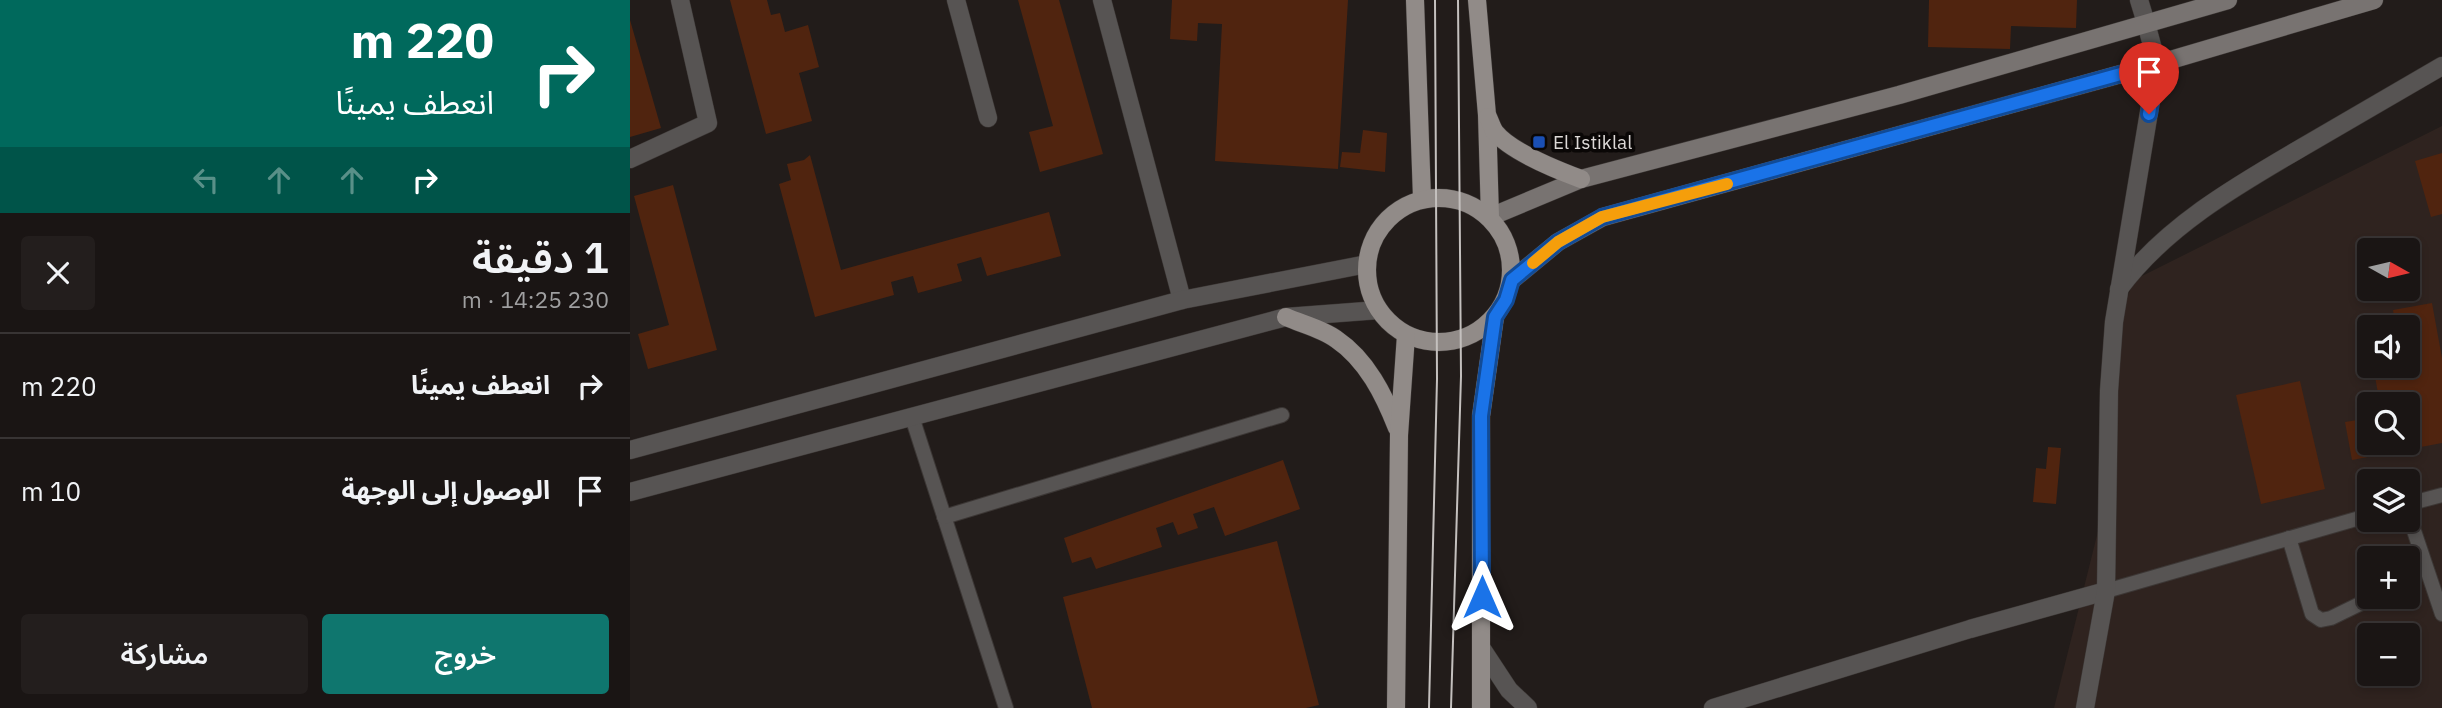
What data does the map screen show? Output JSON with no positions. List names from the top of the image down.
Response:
{
  "places": {
    "transit": ["El Istiklal"]
  },
  "north": "right",
  "page": {
    "turn": ["220 m", "انعطف يمينًا"],
    "heading": ["1 دقيقة", "230 m · 14:25"],
    "map_buttons": ["+", "−"],
    "list": [
      {
        "name": "انعطف يمينًا",
        "value": "220 m"
      },
      {
        "name": "الوصول إلى الوجهة",
        "value": "10 m"
      }
    ],
    "buttons": ["خروج", "مشاركة"]
  }
}
